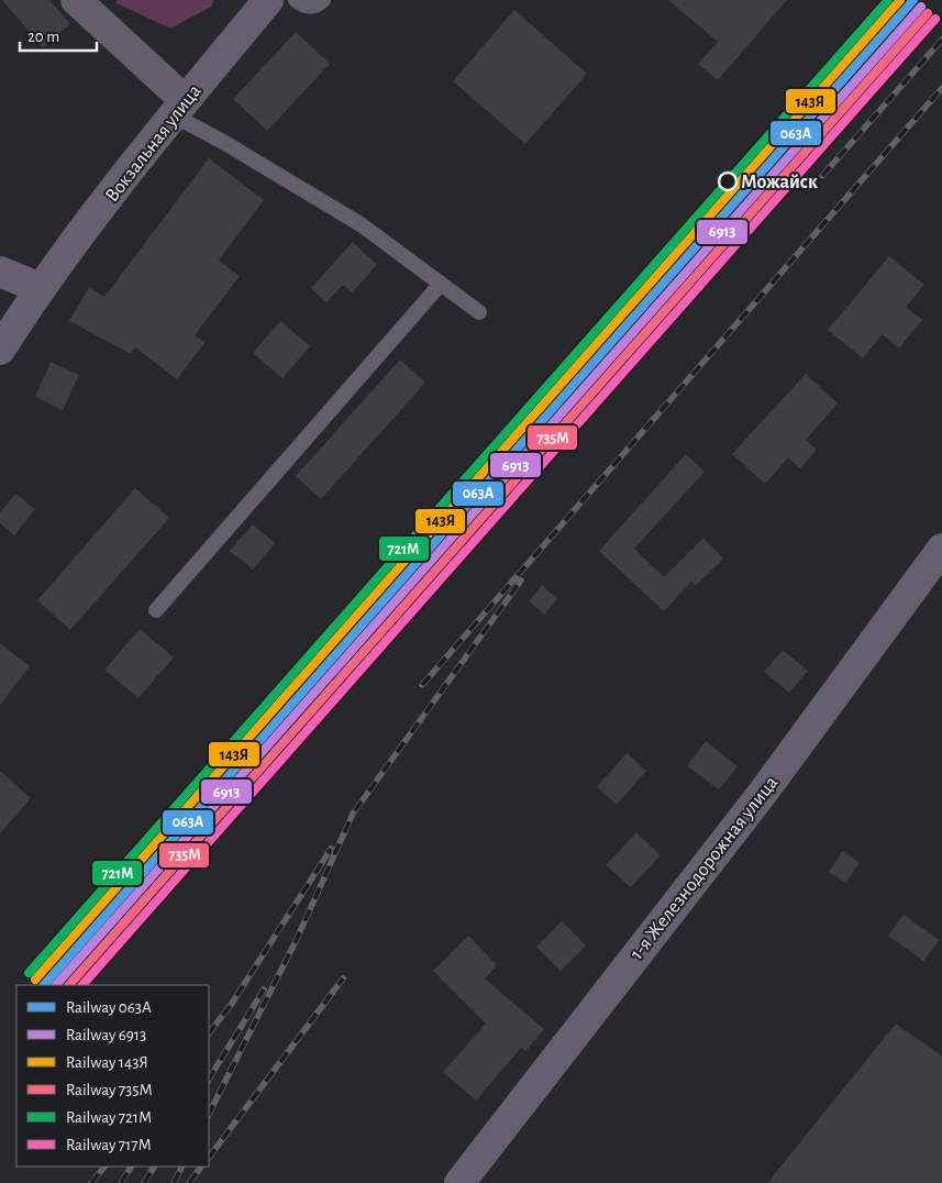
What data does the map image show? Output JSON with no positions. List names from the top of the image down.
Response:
{
  "streets": {
    "main road": ["Вокзальная улица", "1-я Железнодорожная улица"]
  },
  "places": ["Можайск"],
  "lines": [
    "rail line 063А",
    "rail line 143Я",
    "rail line 721М",
    "rail line 6913",
    "rail line 735М",
    "rail line 717М"
  ],
  "legend": [
    "Railway 063А",
    "Railway 6913",
    "Railway 143Я",
    "Railway 735М",
    "Railway 721М",
    "Railway 717М"
  ],
  "scale_bar": "20 m"
}
